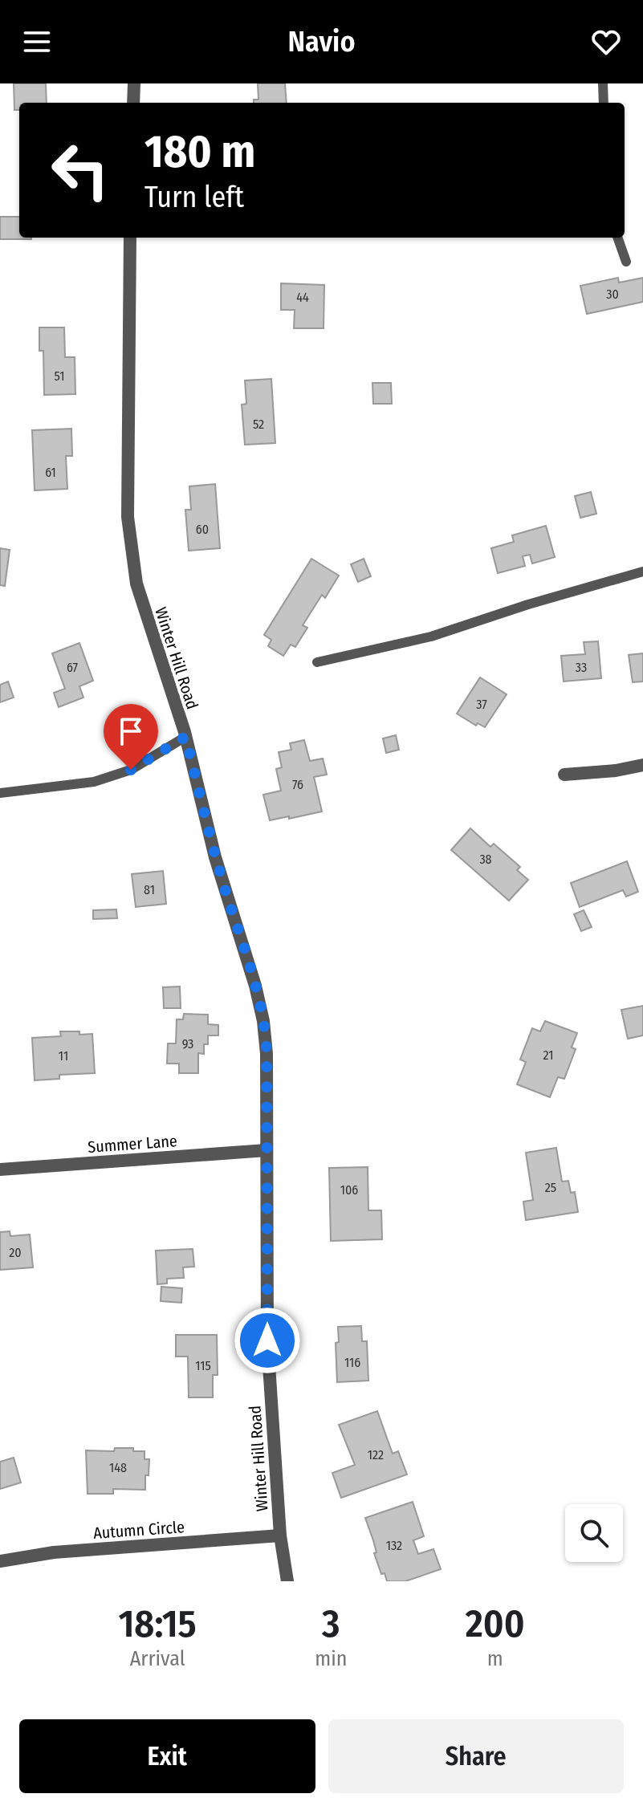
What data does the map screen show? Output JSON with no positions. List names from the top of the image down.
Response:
{
  "streets": {
    "street": ["Winter Hill Road", "Summer Lane", "Autumn Circle"]
  },
  "crossings": [
    ["Winter Hill Road", "Summer Lane"],
    ["Winter Hill Road", "Autumn Circle"]
  ],
  "house_numbers": [
    "30",
    "44",
    "51",
    "52",
    "61",
    "60",
    "67",
    "33",
    "37",
    "76",
    "38",
    "81",
    "93",
    "21",
    "11",
    "25",
    "106",
    "20",
    "116",
    "115",
    "122",
    "148",
    "132"
  ],
  "page": {
    "header": "Navio",
    "turn": ["180 m", "Turn left"],
    "eta": [
      "18:15",
      "Arrival",
      "3",
      "min",
      "200",
      "m"
    ],
    "buttons": ["Exit", "Share"]
  }
}
